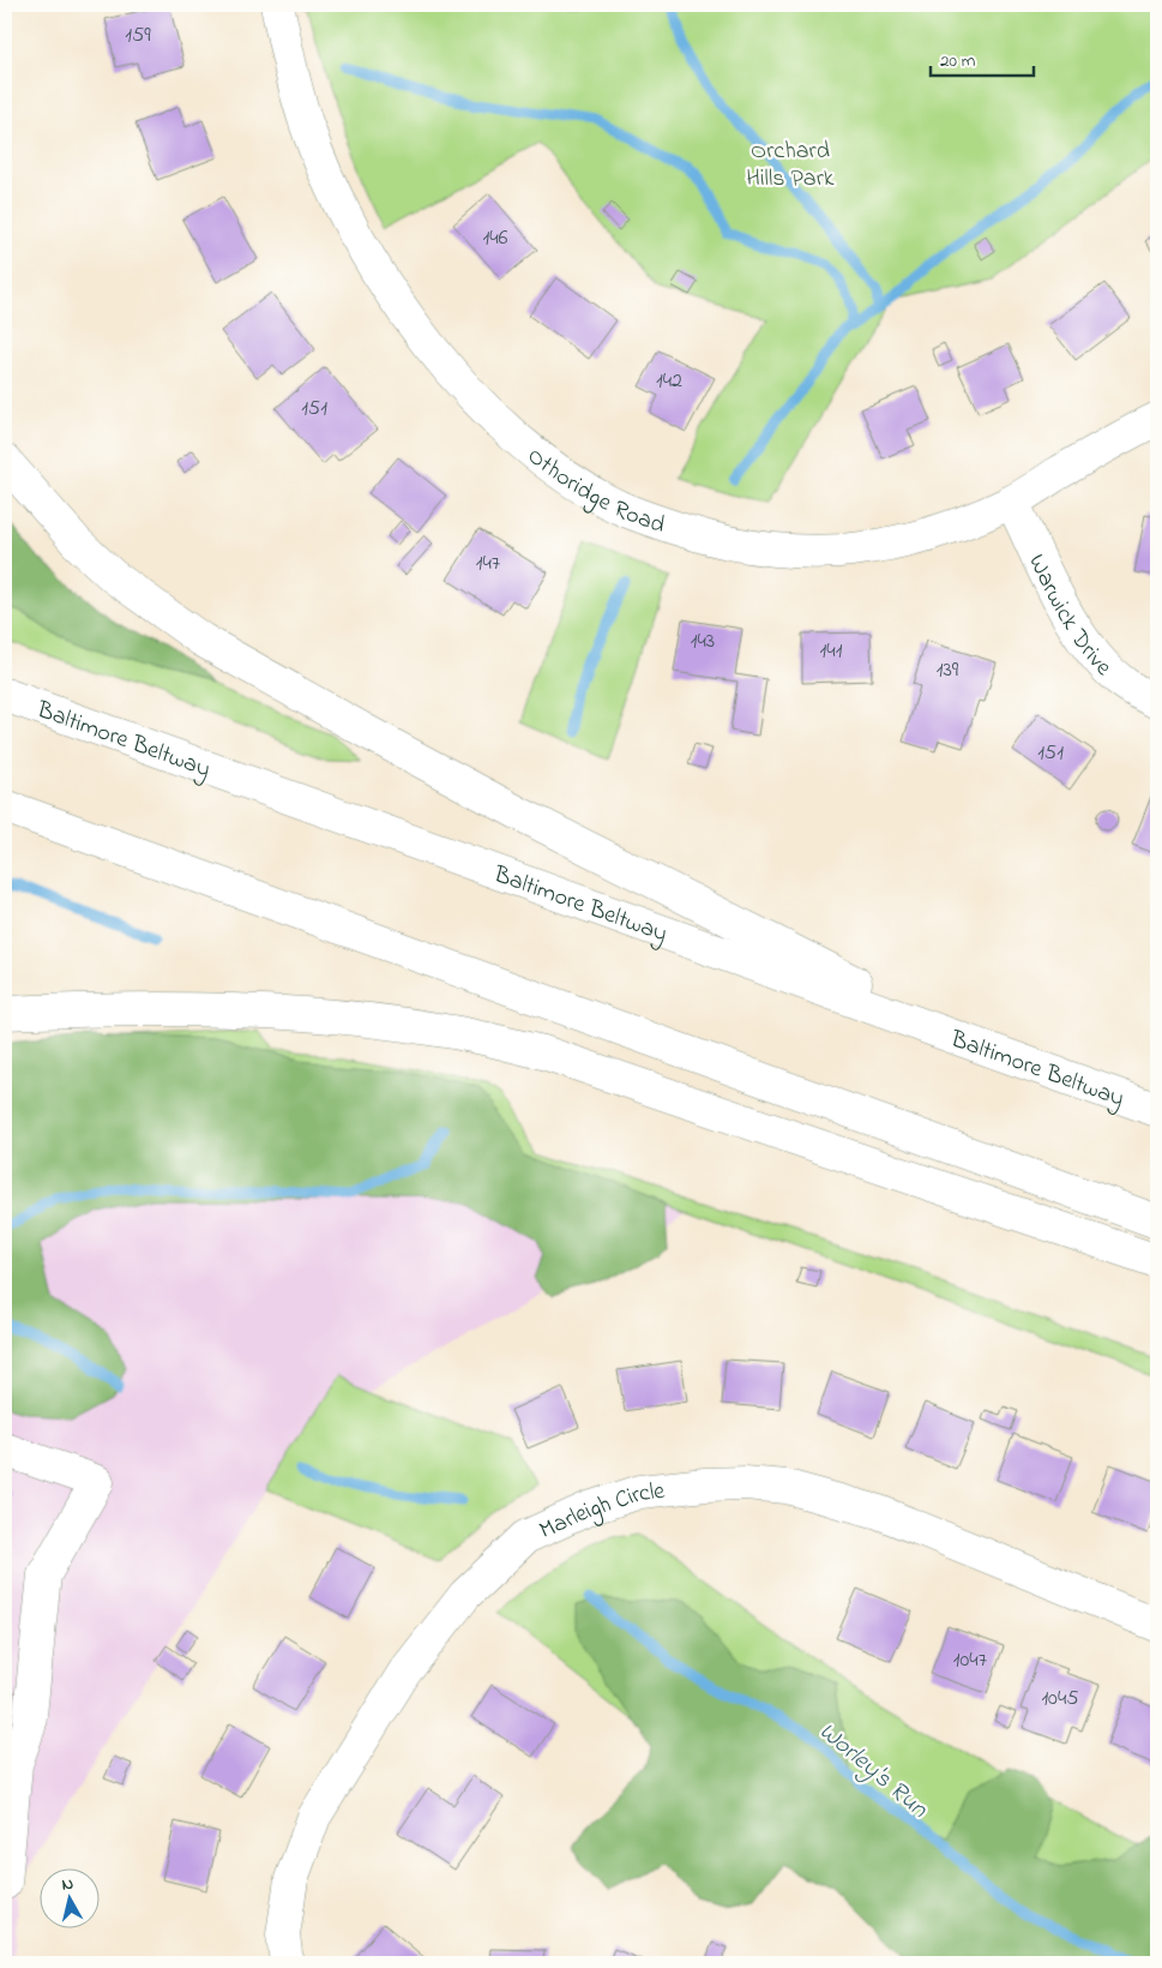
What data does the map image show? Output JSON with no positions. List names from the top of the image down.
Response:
{
  "streets": {
    "main road": [
      "Othoridge Road",
      "Warwick Drive",
      "Baltimore Beltway",
      "Marleigh Circle"
    ]
  },
  "crossings": [
    ["Othoridge Road", "Warwick Drive"]
  ],
  "water": ["Worley's Run"],
  "parks": ["Orchard Hills Park"],
  "house_numbers": [
    "159",
    "146",
    "142",
    "151",
    "147",
    "143",
    "141",
    "139",
    "151",
    "1047",
    "1045"
  ],
  "scale_bar": "20 m",
  "north": "top"
}
